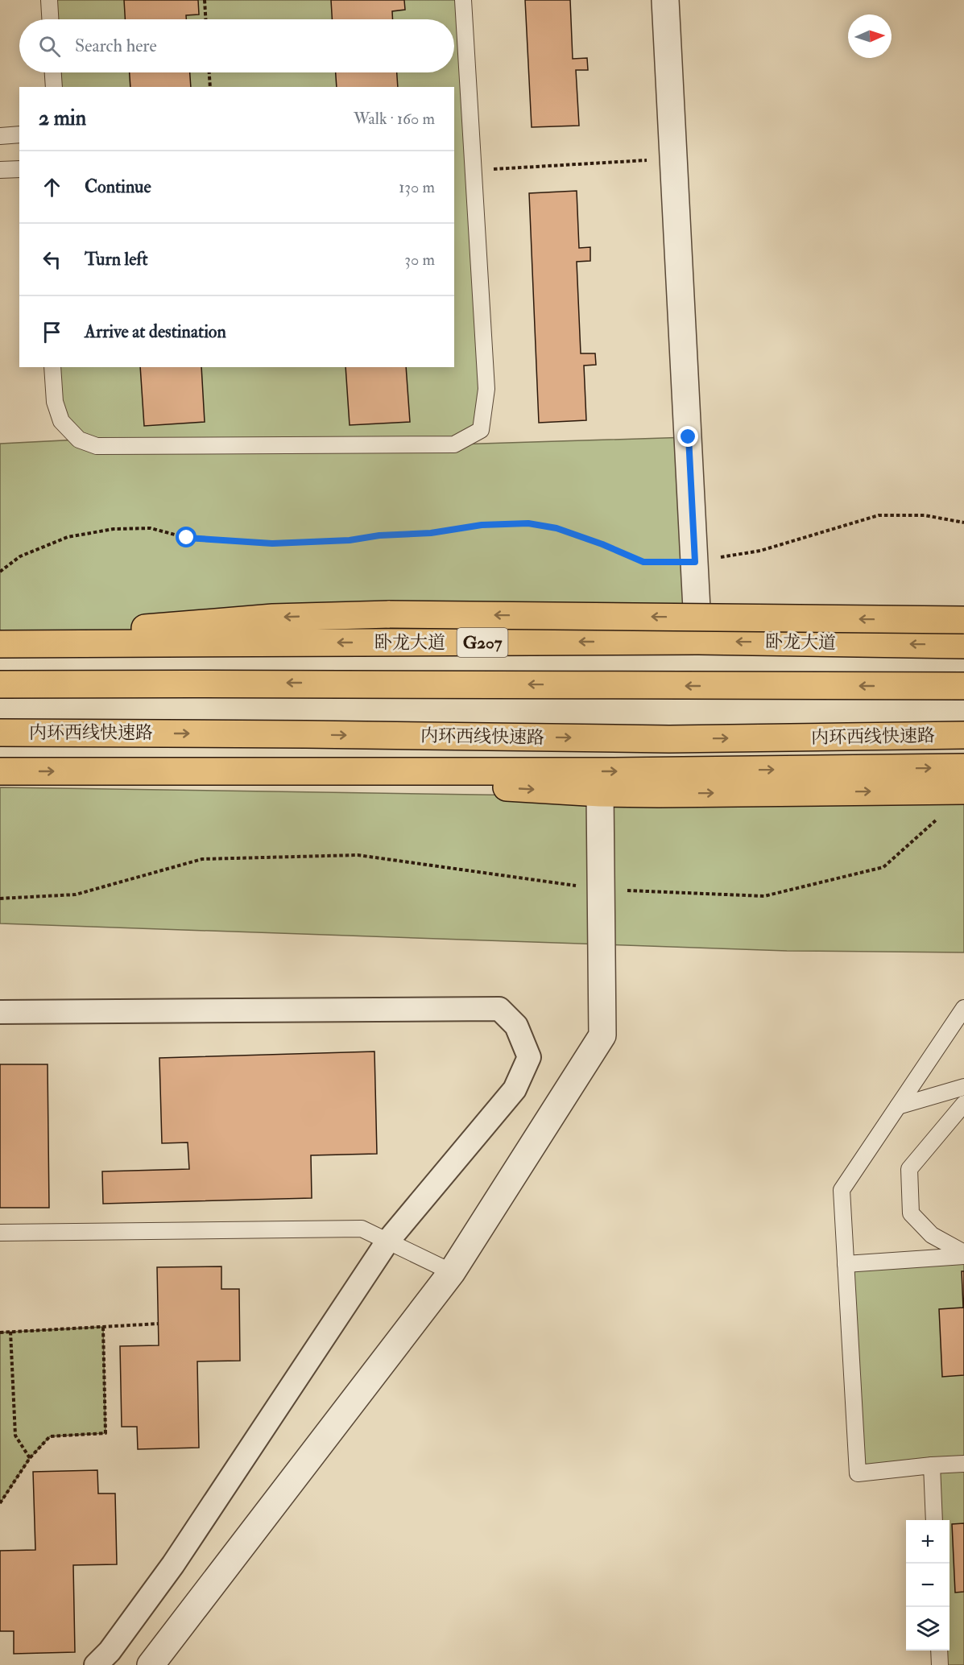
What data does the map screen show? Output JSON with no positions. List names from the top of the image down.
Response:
{
  "streets": {
    "highway": ["卧龙大道", "G207", "内环西线快速路"]
  },
  "north": "right",
  "page": {
    "search": "Search here",
    "heading": ["2 min", "Walk · 160 m"],
    "list": [
      ["Continue", "130 m"],
      ["Turn left", "30 m"],
      "Arrive at destination"
    ],
    "map_buttons": ["+", "−"]
  }
}
